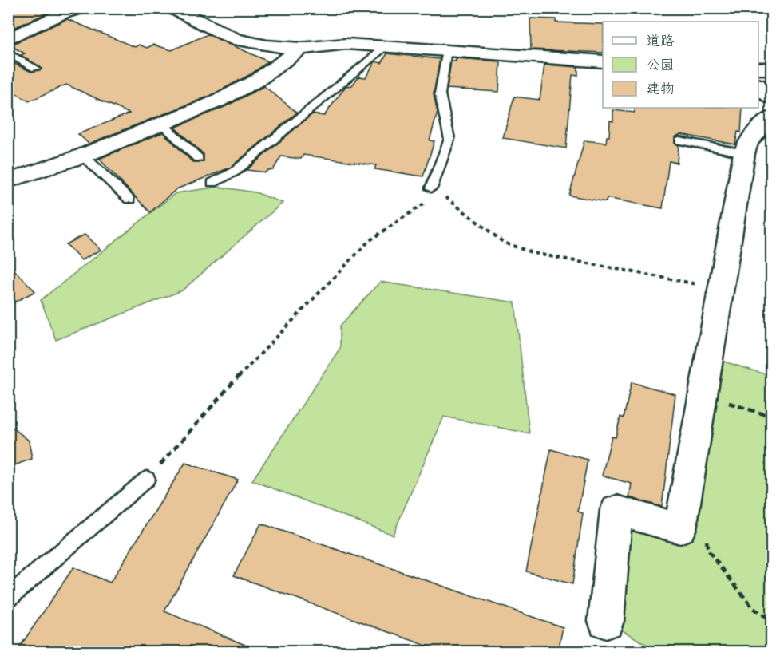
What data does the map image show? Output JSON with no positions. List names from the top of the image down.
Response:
{
  "legend": ["道路", "公園", "建物"]
}
